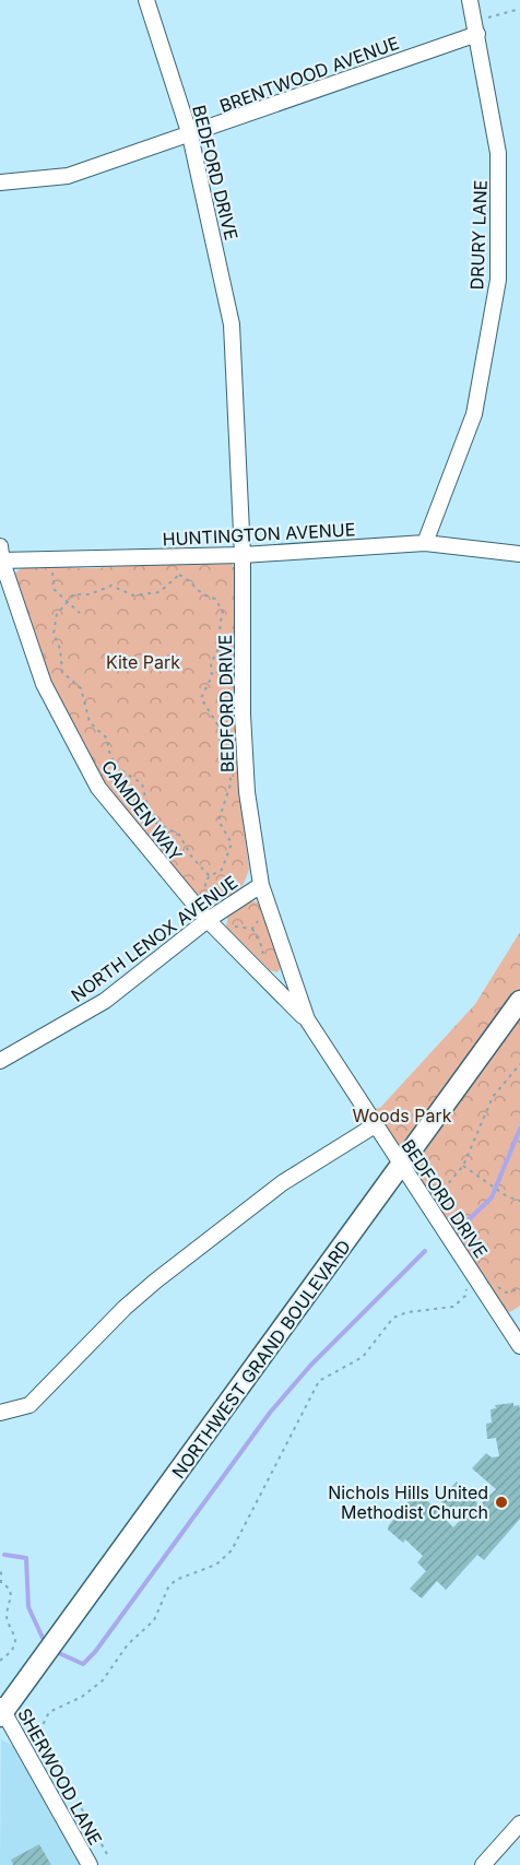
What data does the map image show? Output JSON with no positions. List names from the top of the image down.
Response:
{
  "streets": {
    "street": [
      "BRENTWOOD AVENUE",
      "BEDFORD DRIVE",
      "DRURY LANE",
      "HUNTINGTON AVENUE",
      "CAMDEN WAY",
      "NORTH LENOX AVENUE",
      "NORTHWEST GRAND BOULEVARD",
      "SHERWOOD LANE"
    ]
  },
  "crossings": [
    ["BRENTWOOD AVENUE", "BEDFORD DRIVE"],
    ["BRENTWOOD AVENUE", "DRURY LANE"],
    ["BEDFORD DRIVE", "HUNTINGTON AVENUE"],
    ["BEDFORD DRIVE", "CAMDEN WAY"],
    ["BEDFORD DRIVE", "NORTH LENOX AVENUE"],
    ["BEDFORD DRIVE", "NORTHWEST GRAND BOULEVARD"],
    ["DRURY LANE", "HUNTINGTON AVENUE"],
    ["HUNTINGTON AVENUE", "CAMDEN WAY"],
    ["CAMDEN WAY", "NORTH LENOX AVENUE"],
    ["NORTHWEST GRAND BOULEVARD", "SHERWOOD LANE"]
  ],
  "parks": ["Kite Park", "Woods Park"],
  "places": ["Nichols Hills United Methodist Church"]
}
